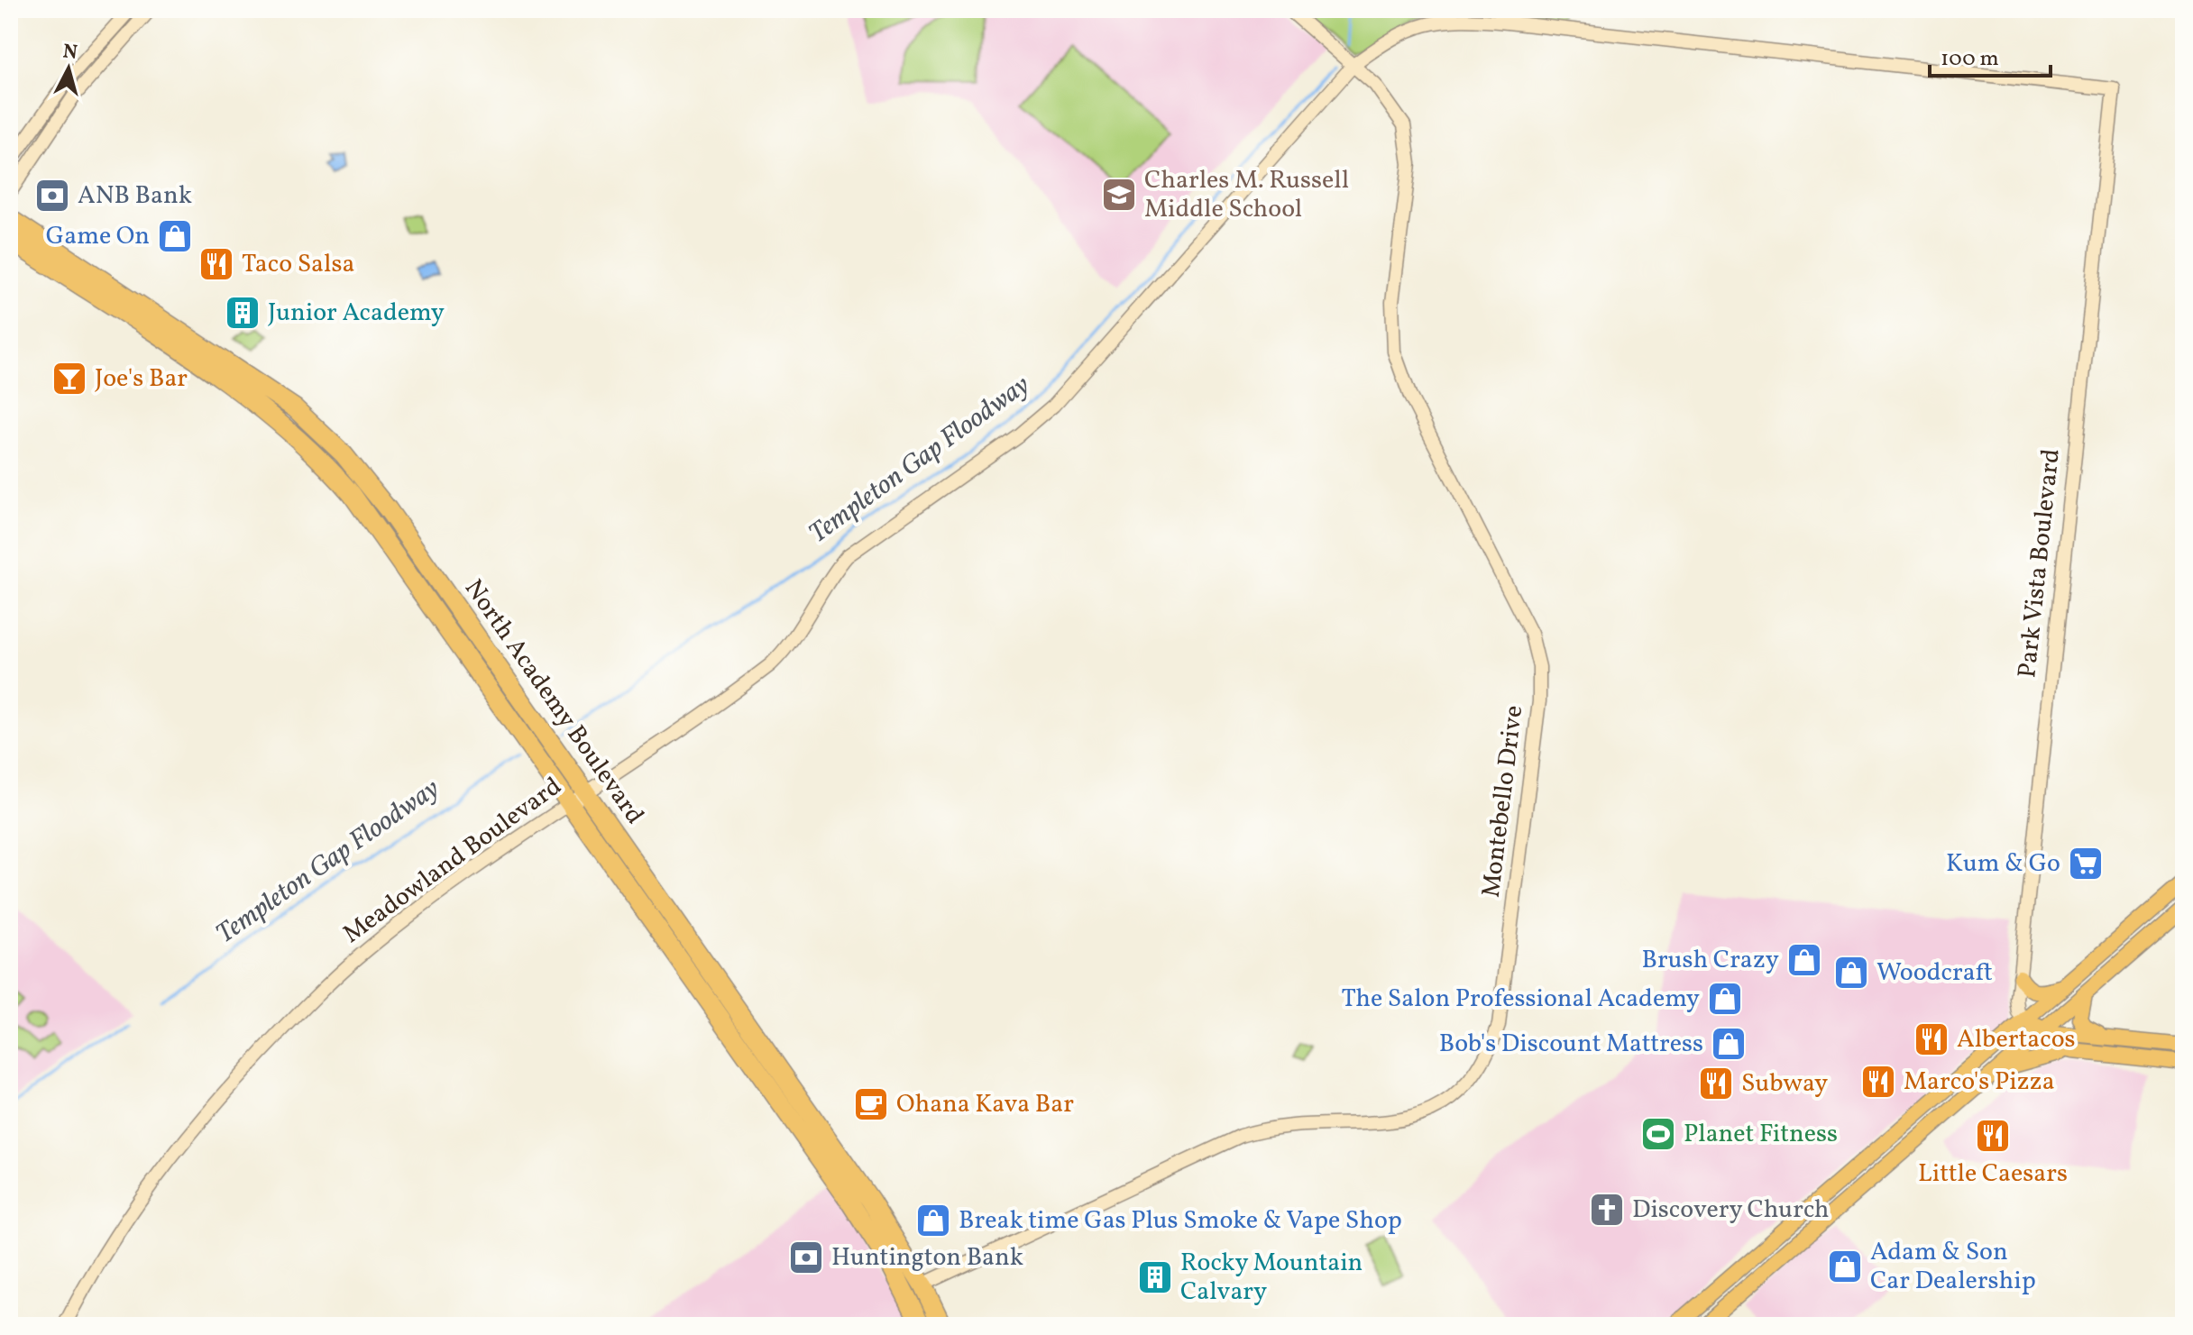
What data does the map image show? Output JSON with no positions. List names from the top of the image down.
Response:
{
  "streets": {
    "highway": ["North Academy Boulevard"],
    "main road": ["Park Vista Boulevard"],
    "street": ["Montebello Drive", "Meadowland Boulevard"]
  },
  "crossings": [
    ["Park Vista Boulevard", "Meadowland Boulevard"],
    ["North Academy Boulevard", "Montebello Drive"],
    ["North Academy Boulevard", "Meadowland Boulevard"],
    ["Montebello Drive", "Meadowland Boulevard"]
  ],
  "water": ["Templeton Gap Floodway"],
  "places": {
    "school or university": ["Charles M. Russell Middle School"],
    "bank": ["ANB Bank", "Huntington Bank"],
    "shop": [
      "Game On",
      "Brush Crazy",
      "Woodcraft",
      "The Salon Professional Academy",
      "Bob's Discount Mattress",
      "Break time Gas Plus Smoke & Vape Shop",
      "Adam & Son Car Dealership"
    ],
    "restaurant": [
      "Taco Salsa",
      "Albertacos",
      "Marco's Pizza",
      "Subway",
      "Little Caesars"
    ],
    "building": ["Junior Academy", "Rocky Mountain Calvary"],
    "bar": ["Joe's Bar"],
    "supermarket": ["Kum & Go"],
    "cafe": ["Ohana Kava Bar"],
    "sports": ["Planet Fitness"],
    "church": ["Discovery Church"]
  },
  "scale_bar": "100 m",
  "north": "top"
}
